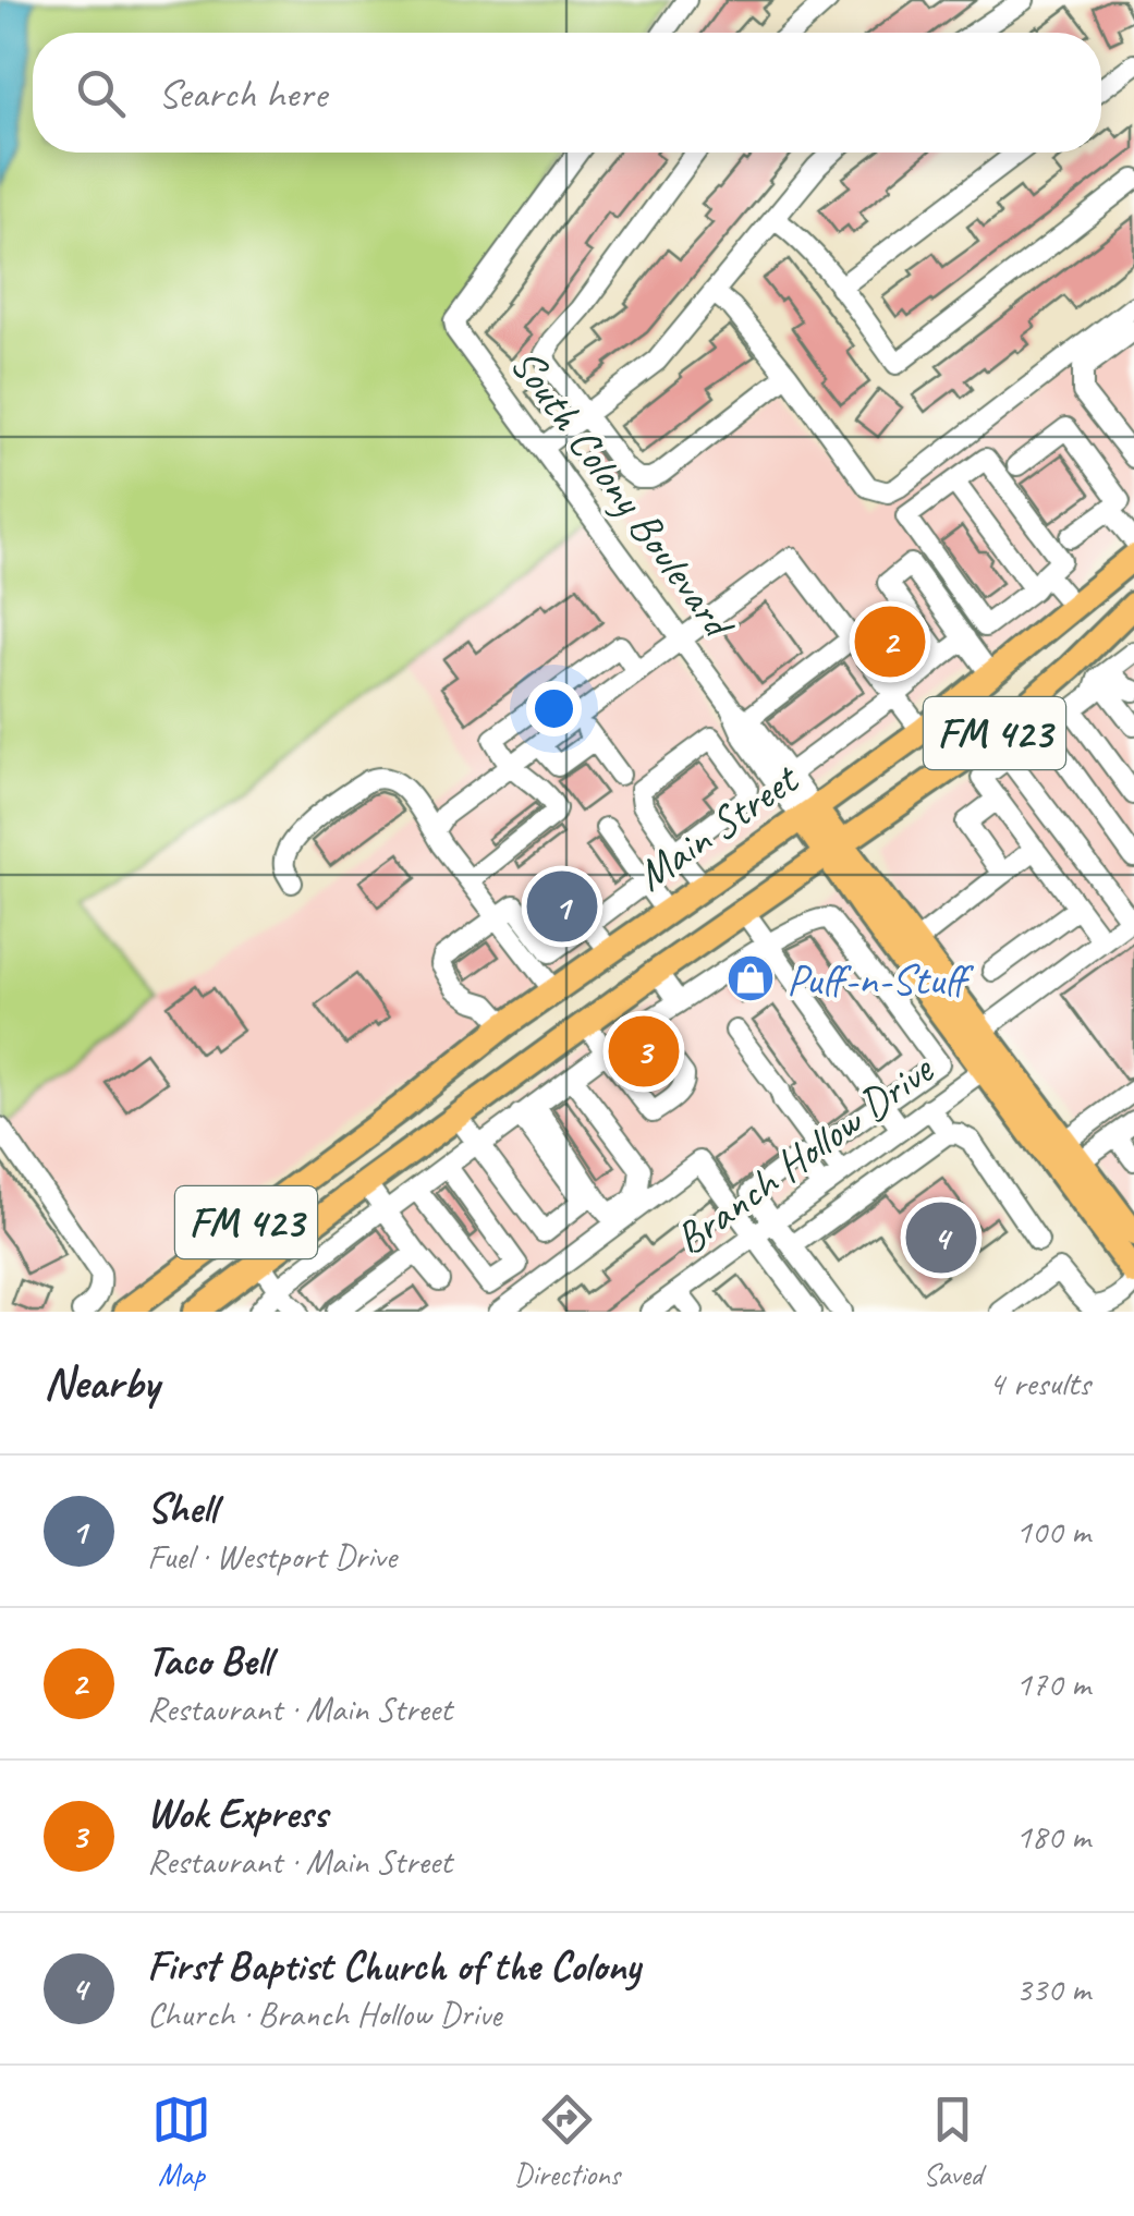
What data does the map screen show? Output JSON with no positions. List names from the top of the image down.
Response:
{
  "streets": {
    "main road": ["South Colony Boulevard", "FM 423", "Main Street"],
    "street": ["Branch Hollow Drive"]
  },
  "crossings": [
    ["South Colony Boulevard", "Main Street"],
    ["South Colony Boulevard", "Branch Hollow Drive"]
  ],
  "places": {
    "shop": ["Puff-n-Stuff"]
  },
  "page": {
    "search": "Search here",
    "pins": [
      "2",
      "1",
      "3",
      "4"
    ],
    "heading": ["Nearby", "4 results"],
    "list": [
      {
        "mark": "1",
        "name": "Shell",
        "note": "Fuel · Westport Drive",
        "value": "100 m"
      },
      {
        "mark": "2",
        "name": "Taco Bell",
        "note": "Restaurant · Main Street",
        "value": "170 m"
      },
      {
        "mark": "3",
        "name": "Wok Express",
        "note": "Restaurant · Main Street",
        "value": "180 m"
      },
      {
        "mark": "4",
        "name": "First Baptist Church of the Colony",
        "note": "Church · Branch Hollow Drive",
        "value": "330 m"
      }
    ],
    "nav": ["Map", "Directions", "Saved"]
  }
}
